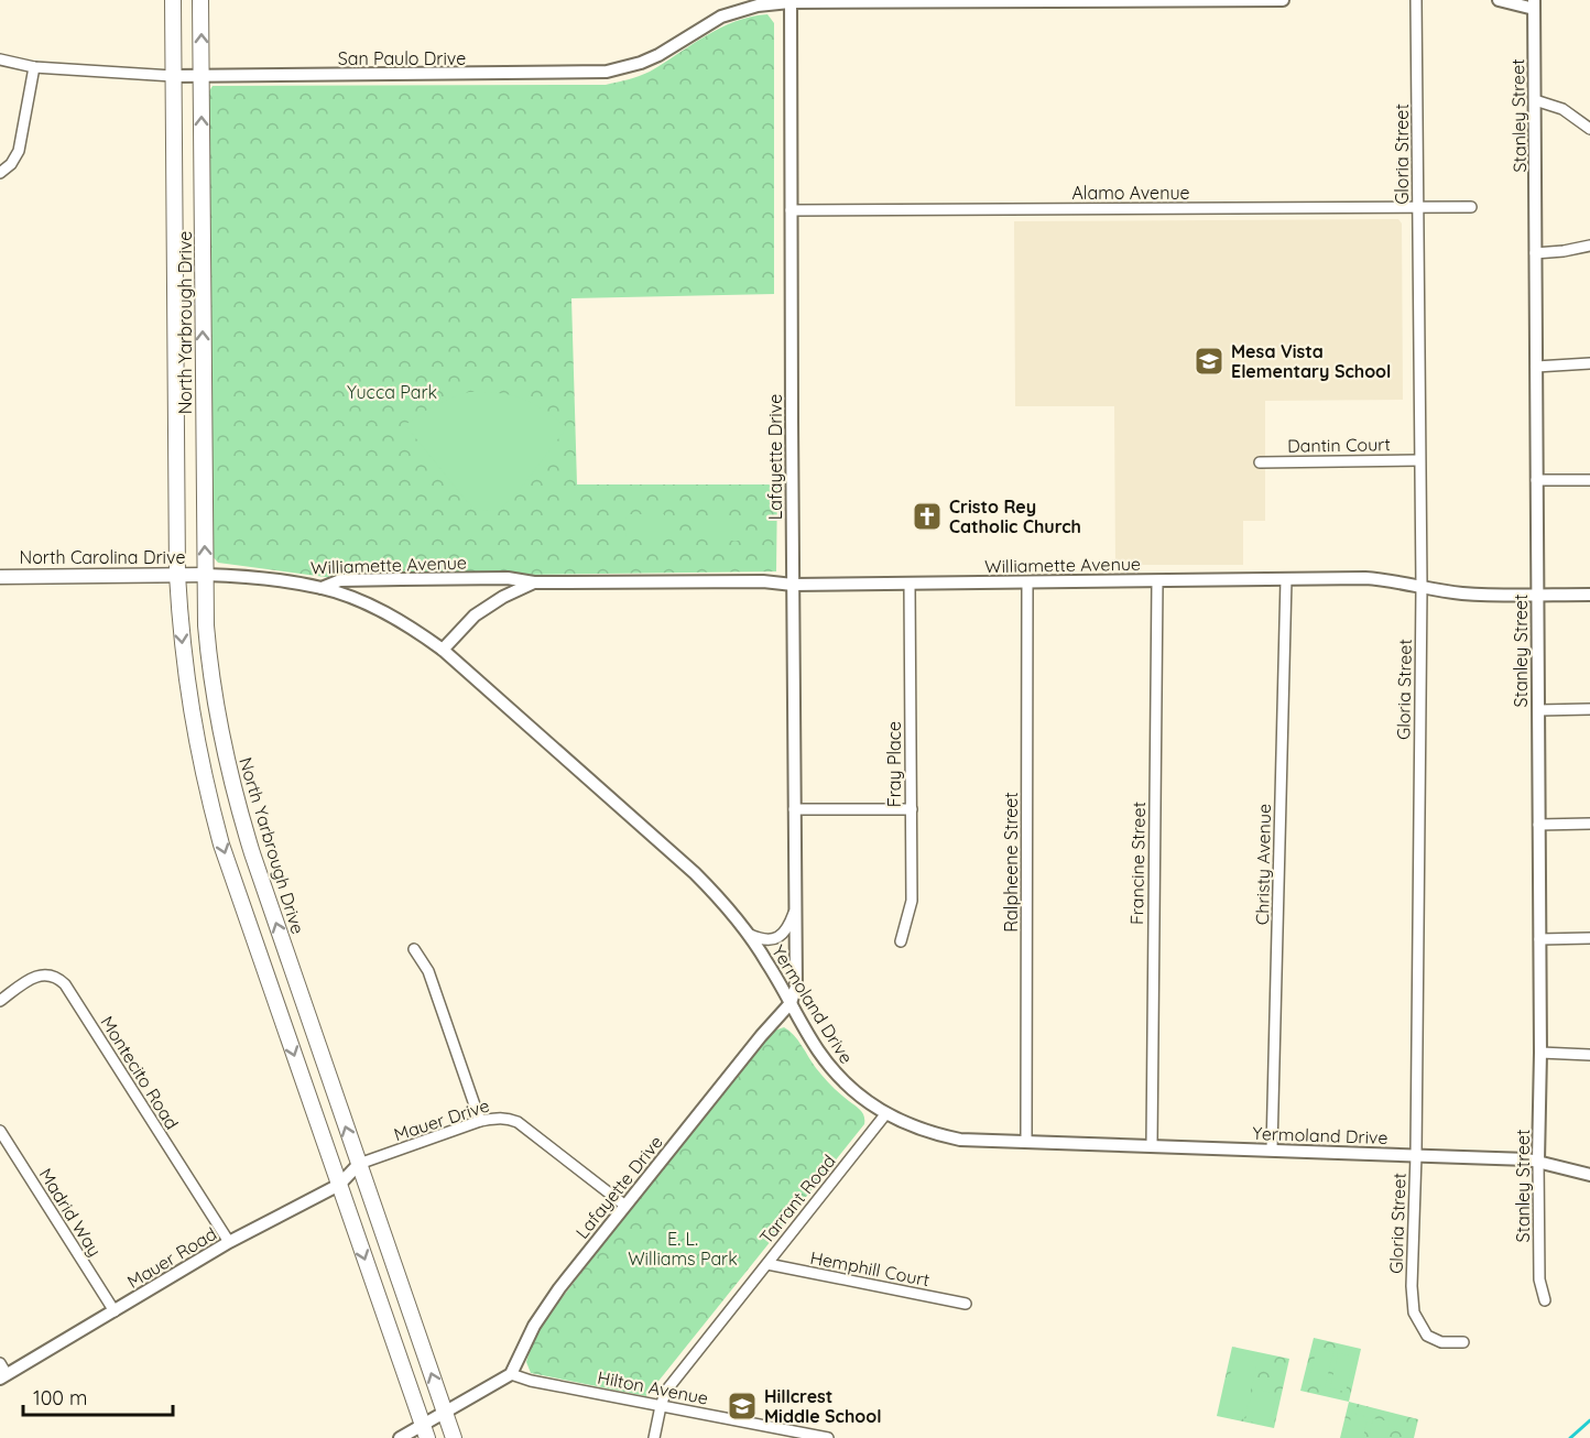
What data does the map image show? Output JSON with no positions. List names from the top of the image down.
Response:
{
  "streets": {
    "main road": ["North Yarbrough Drive", "North Carolina Drive"],
    "street": [
      "San Paulo Drive",
      "Stanley Street",
      "Gloria Street",
      "Alamo Avenue",
      "Dantin Court",
      "Lafayette Drive",
      "Williamette Avenue",
      "Fray Place",
      "Ralpheene Street",
      "Francine Street",
      "Christy Avenue",
      "Yermoland Drive",
      "Montecito Road",
      "Mauer Drive",
      "Tarrant Road",
      "Madrid Way",
      "Mauer Road",
      "Hemphill Court",
      "Hilton Avenue"
    ]
  },
  "crossings": [
    ["San Paulo Drive", "North Yarbrough Drive"],
    ["San Paulo Drive", "Lafayette Drive"],
    ["Stanley Street", "Williamette Avenue"],
    ["Stanley Street", "Yermoland Drive"],
    ["Gloria Street", "Alamo Avenue"],
    ["Gloria Street", "Dantin Court"],
    ["Gloria Street", "Williamette Avenue"],
    ["Gloria Street", "Yermoland Drive"],
    ["Alamo Avenue", "Lafayette Drive"],
    ["North Yarbrough Drive", "North Carolina Drive"],
    ["North Yarbrough Drive", "Williamette Avenue"],
    ["North Yarbrough Drive", "Mauer Drive"],
    ["North Yarbrough Drive", "Mauer Road"],
    ["Lafayette Drive", "Williamette Avenue"],
    ["Lafayette Drive", "Yermoland Drive"],
    ["Lafayette Drive", "Mauer Drive"],
    ["Lafayette Drive", "Hilton Avenue"],
    ["North Carolina Drive", "Williamette Avenue"],
    ["Williamette Avenue", "Fray Place"],
    ["Williamette Avenue", "Ralpheene Street"],
    ["Williamette Avenue", "Francine Street"],
    ["Williamette Avenue", "Christy Avenue"],
    ["Williamette Avenue", "Yermoland Drive"],
    ["Ralpheene Street", "Yermoland Drive"],
    ["Francine Street", "Yermoland Drive"],
    ["Christy Avenue", "Yermoland Drive"],
    ["Yermoland Drive", "Tarrant Road"],
    ["Montecito Road", "Mauer Road"],
    ["Mauer Drive", "Mauer Road"],
    ["Tarrant Road", "Hemphill Court"],
    ["Tarrant Road", "Hilton Avenue"],
    ["Madrid Way", "Mauer Road"]
  ],
  "parks": ["Yucca Park", "E. L. Williams Park"],
  "places": {
    "school or university": ["Mesa Vista Elementary School", "Hillcrest Middle School"],
    "church": ["Cristo Rey Catholic Church"]
  },
  "scale_bar": "100 m"
}
